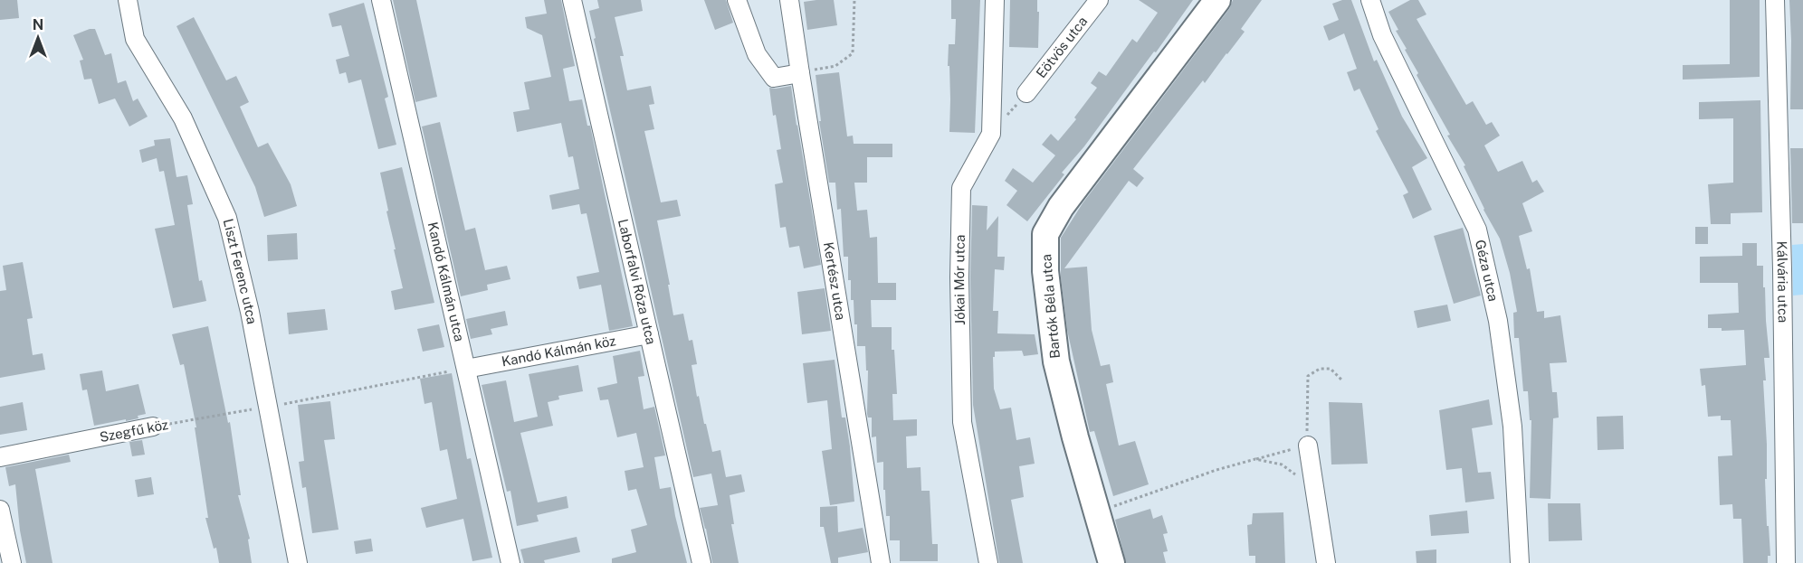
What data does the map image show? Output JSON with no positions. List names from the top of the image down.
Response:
{
  "streets": {
    "street": [
      "Eötvös utca",
      "Géza utca",
      "Liszt Ferenc utca",
      "Jókai Mór utca",
      "Kandó Kálmán utca",
      "Laborfalvi Róza utca",
      "Kálvária utca",
      "Kertész utca",
      "Bartók Béla utca",
      "Kandó Kálmán köz",
      "Szegfű köz"
    ]
  },
  "crossings": [
    ["Liszt Ferenc utca", "Szegfű köz"],
    ["Kandó Kálmán utca", "Kandó Kálmán köz"],
    ["Kandó Kálmán utca", "Szegfű köz"],
    ["Laborfalvi Róza utca", "Kandó Kálmán köz"],
    ["Kandó Kálmán köz", "Szegfű köz"]
  ],
  "north": "top"
}
